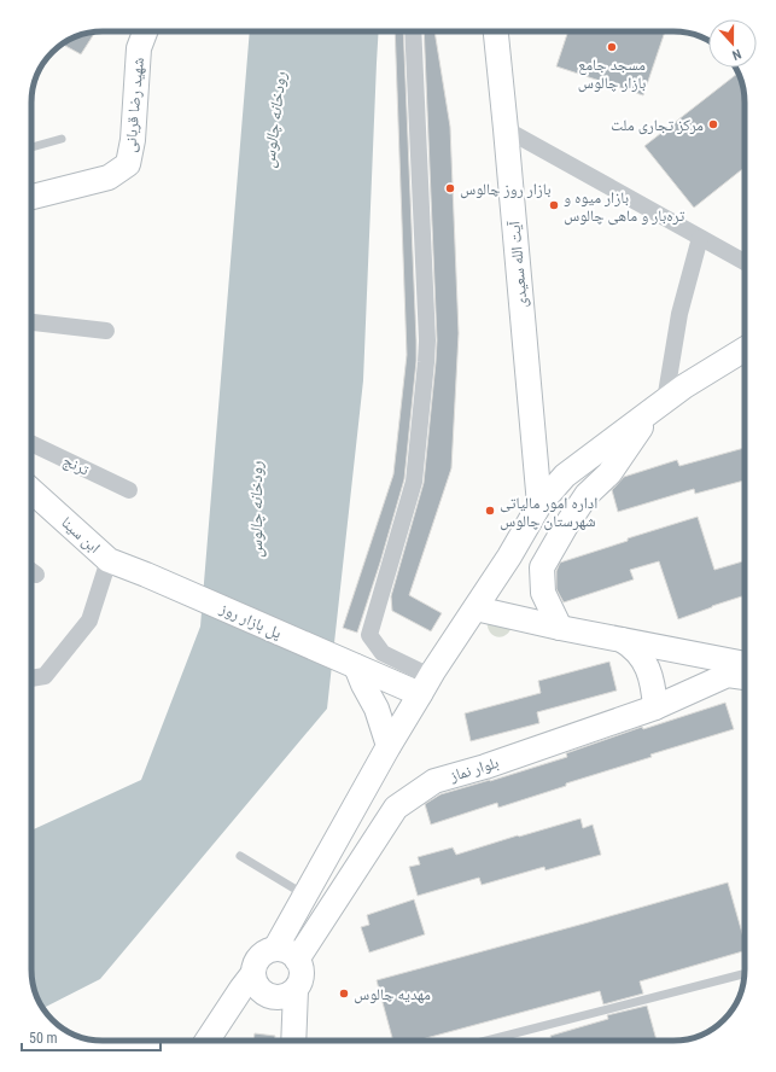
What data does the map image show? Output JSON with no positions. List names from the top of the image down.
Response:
{
  "streets": {
    "main road": [
      "شهید رضا قربانی",
      "آیت الله سعیدی",
      "ابن سینا",
      "پل بازار روز",
      "بلوار نماز"
    ],
    "street": ["ترنج"]
  },
  "crossings": [
    ["ابن سینا", "پل بازار روز"]
  ],
  "water": ["رودخانه چالوس"],
  "places": [
    "مسجد جامع بازار چالوس",
    "مرکز تجاری ملت",
    "بازار روز چالوس",
    "بازار میوه و تره‌بار و ماهی چالوس",
    "اداره امور مالیاتی شهرستان چالوس",
    "مهدیه چالوس"
  ],
  "scale_bar": "50 m",
  "north": "bottom"
}
